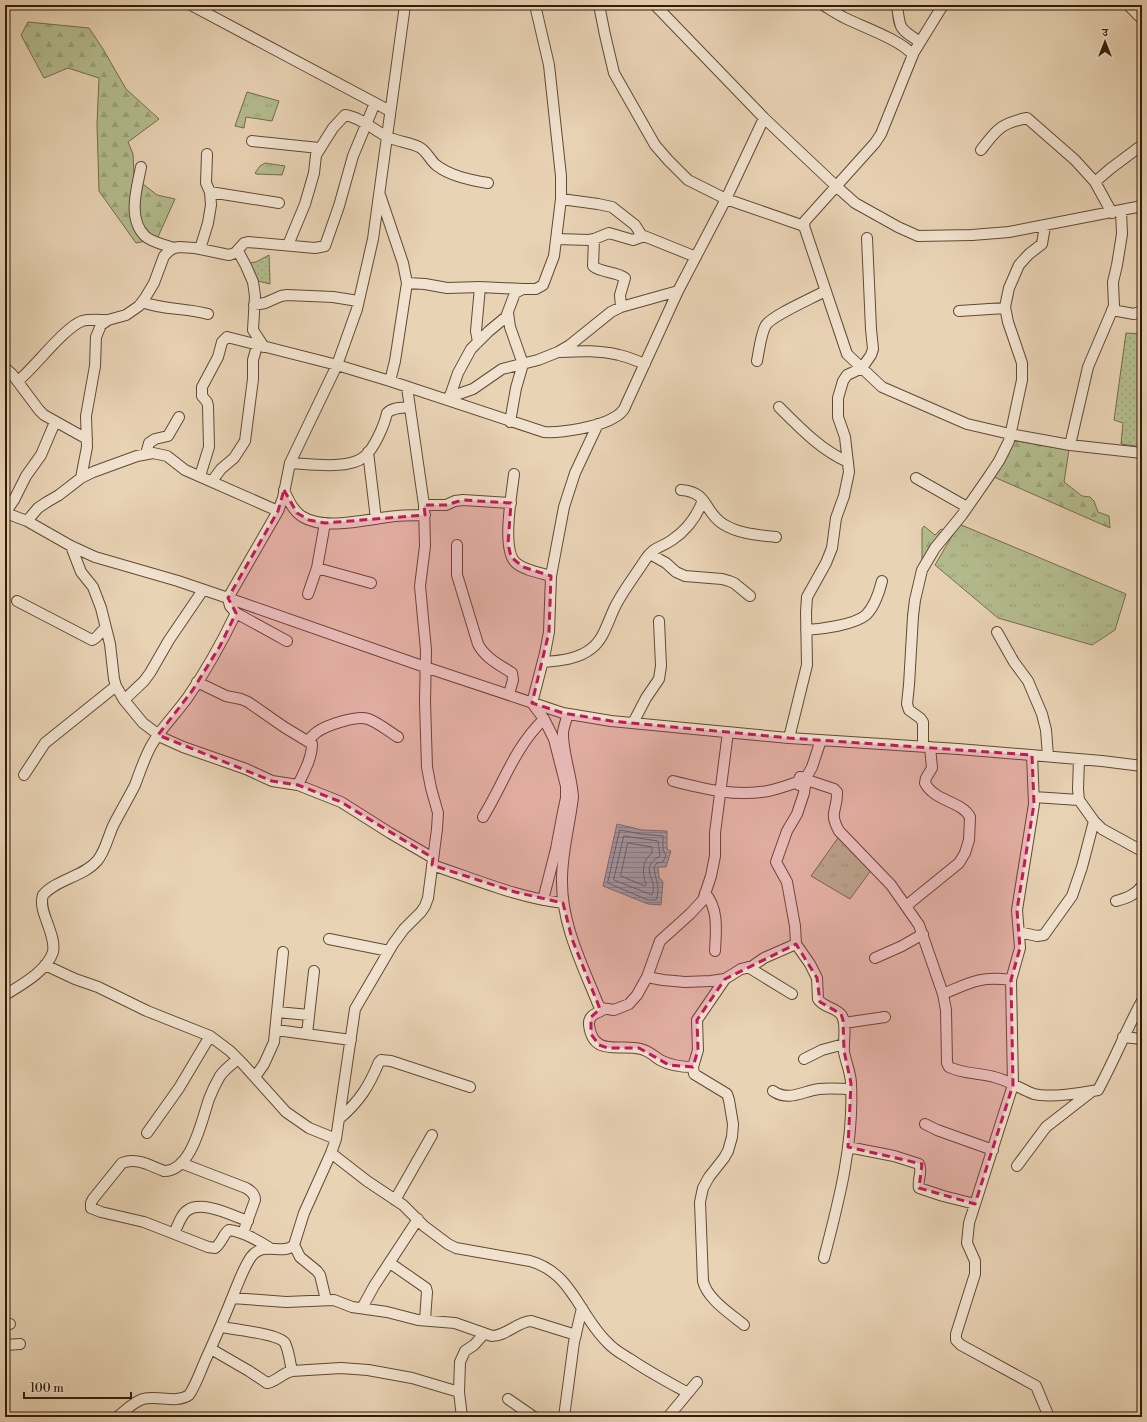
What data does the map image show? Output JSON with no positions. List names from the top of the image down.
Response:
{
  "scale_bar": "100 m",
  "north": "top"
}
